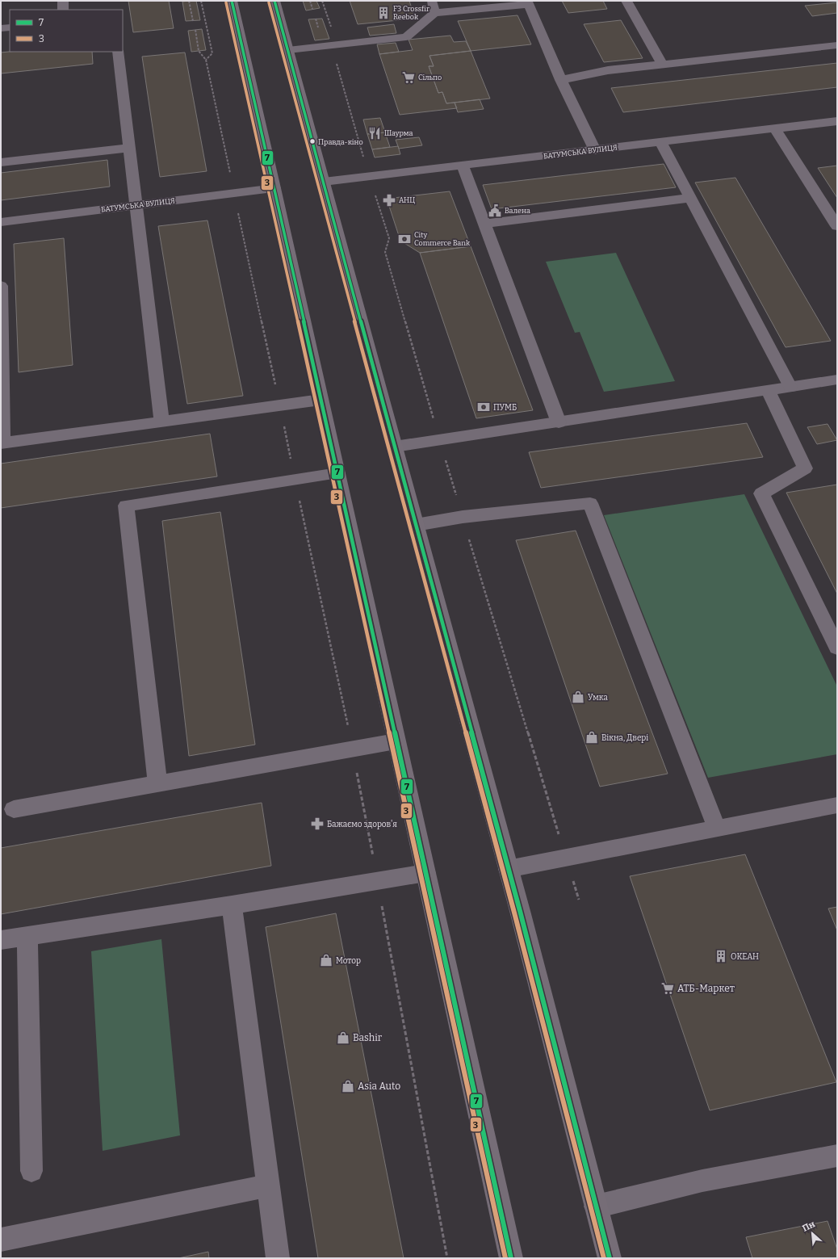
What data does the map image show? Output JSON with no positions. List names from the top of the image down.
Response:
{
  "streets": {
    "street": ["БАТУМСЬКА ВУЛИЦЯ"]
  },
  "places": {
    "building": ["F3 Crossfir Reebok", "ОКЕАН"],
    "supermarket": ["Сільпо", "АТБ-Маркет"],
    "restaurant": ["Шаурма"],
    "other": ["Правда-кіно"],
    "pharmacy": ["АНЦ", "Бажаємо здоров'я"],
    "public building": ["Валена"],
    "bank": ["City Commerce Bank", "ПУМБ"],
    "shop": [
      "Умка",
      "Вікна, Двері",
      "Мотор",
      "Bashir",
      "Asia Auto"
    ]
  },
  "lines": ["transit line 7", "transit line 3"],
  "legend": ["7", "3"],
  "north": "top left"
}
